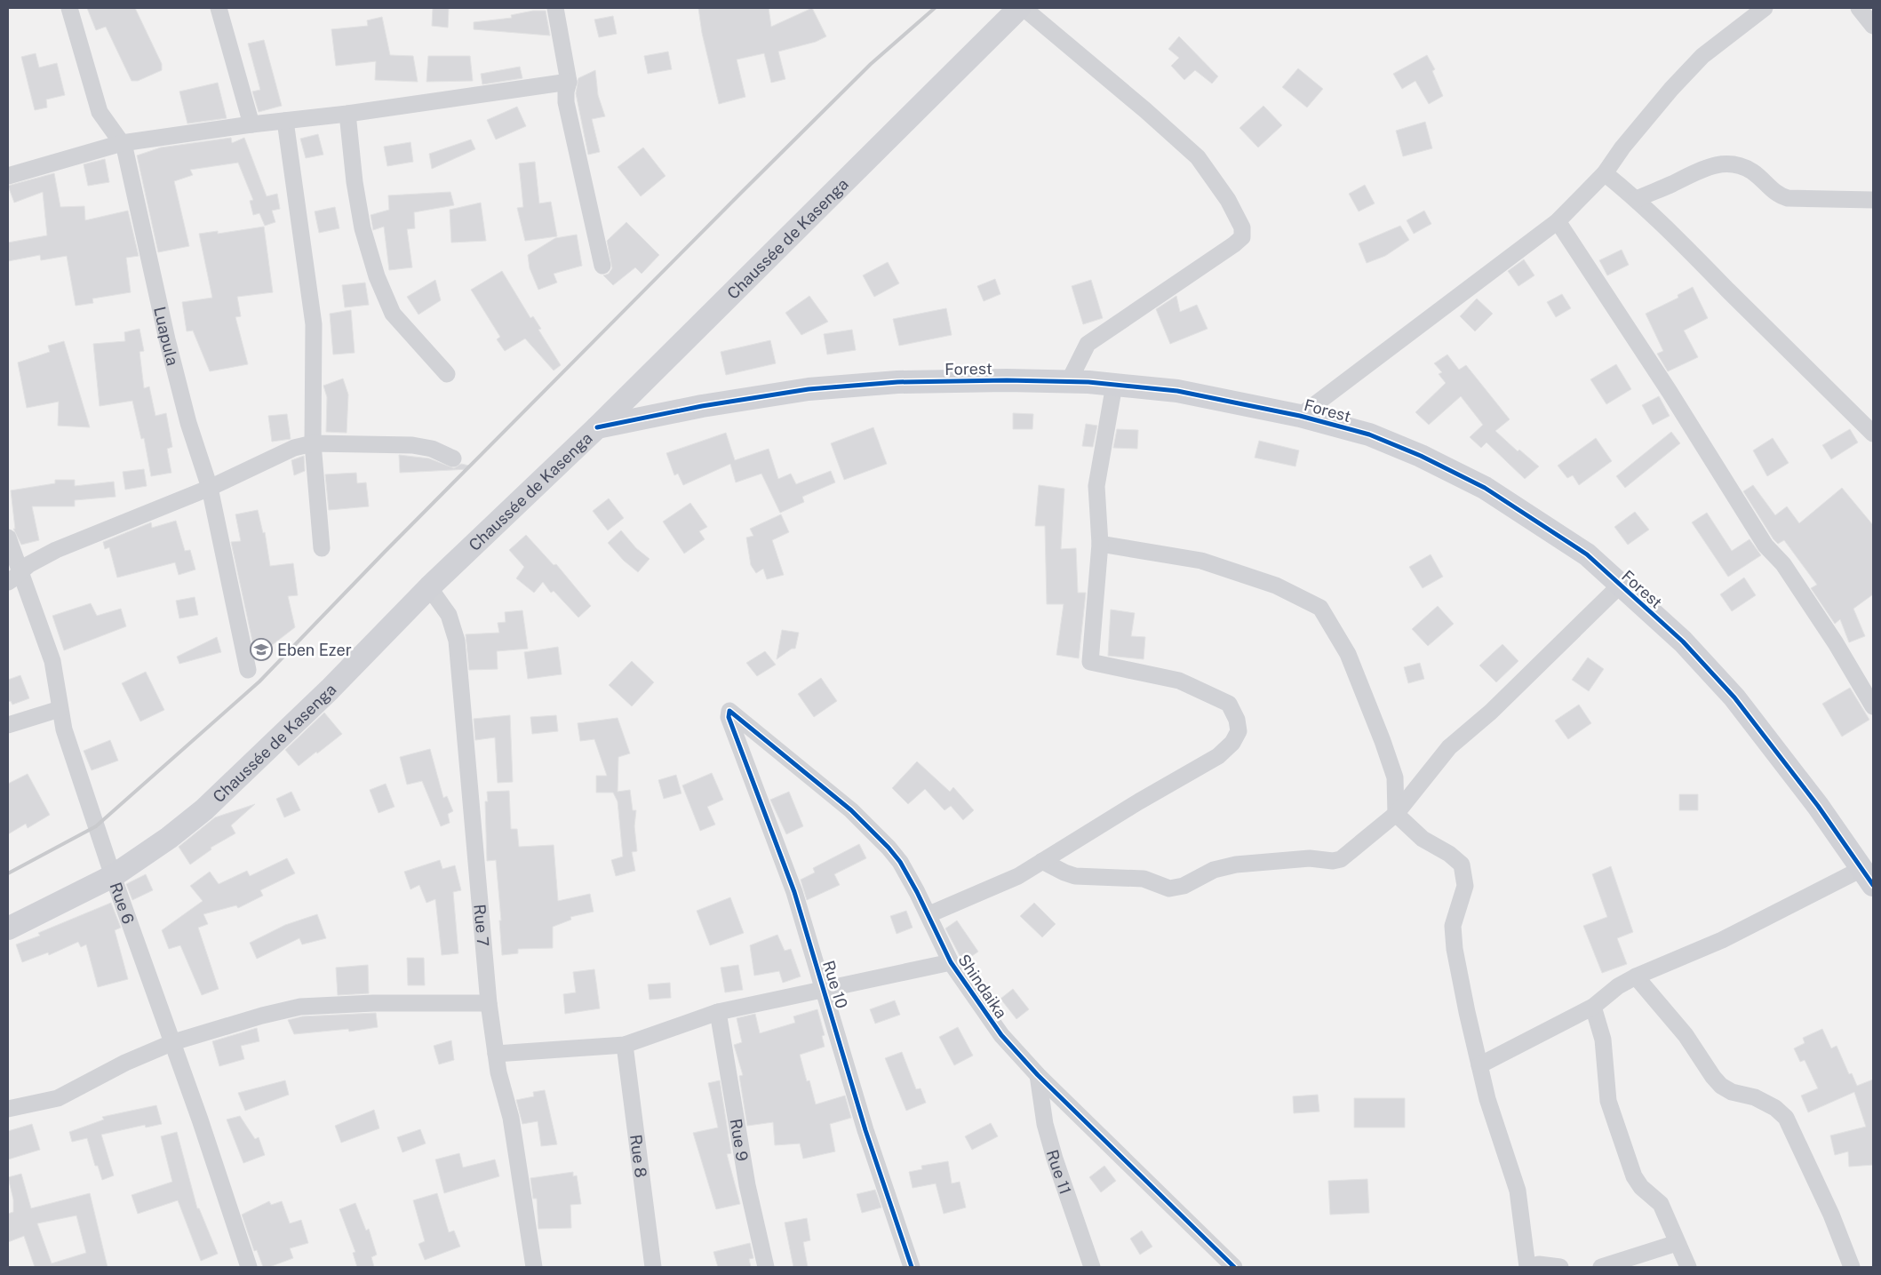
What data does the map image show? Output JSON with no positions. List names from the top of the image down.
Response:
{
  "streets": {
    "street": [
      "Chaussée de Kasenga",
      "Luapula",
      "Forest",
      "Rue 6",
      "Rue 7",
      "Rue 10",
      "Shindaika",
      "Rue 9",
      "Rue 8",
      "Rue 11"
    ]
  },
  "crossings": [
    ["Chaussée de Kasenga", "Forest"],
    ["Chaussée de Kasenga", "Rue 6"],
    ["Chaussée de Kasenga", "Rue 7"],
    ["Rue 10", "Shindaika"],
    ["Shindaika", "Rue 11"]
  ],
  "places": {
    "school or university": ["Eben Ezer"]
  }
}
